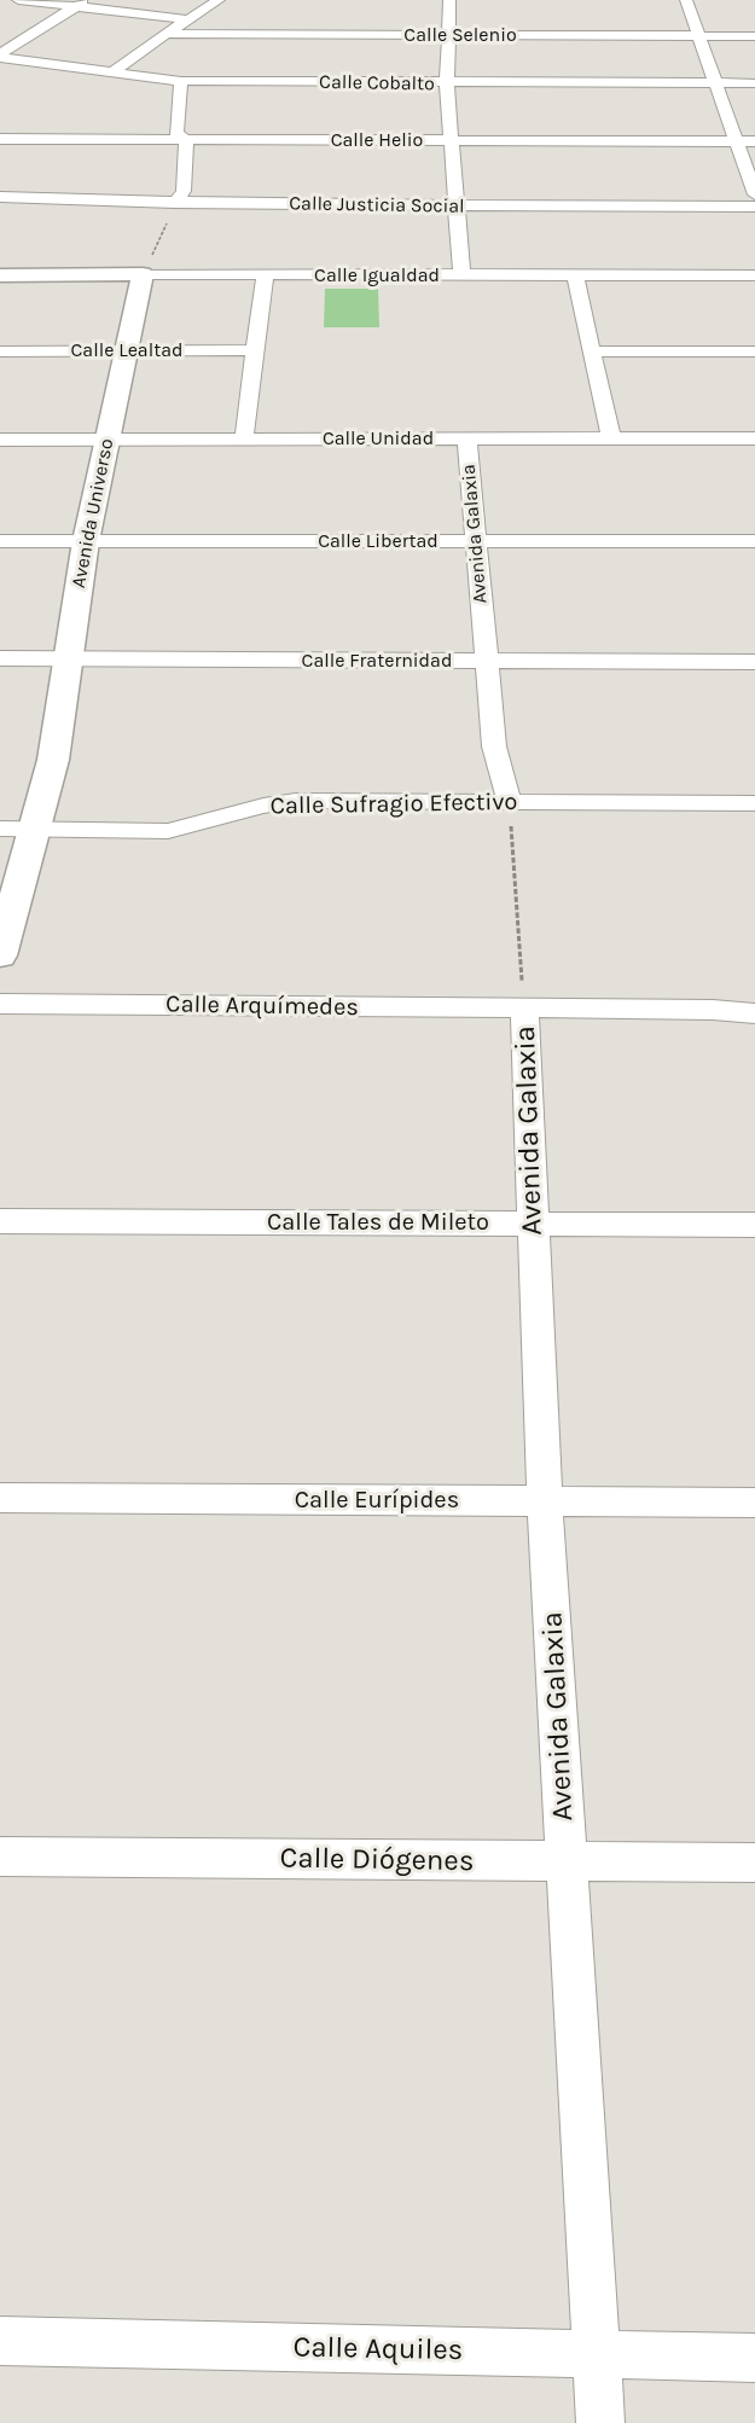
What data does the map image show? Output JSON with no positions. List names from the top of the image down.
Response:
{
  "streets": {
    "street": [
      "Calle Selenio",
      "Calle Cobalto",
      "Calle Helio",
      "Calle Justicia Social",
      "Calle Igualdad",
      "Calle Lealtad",
      "Calle Unidad",
      "Avenida Universo",
      "Avenida Galaxia",
      "Calle Libertad",
      "Calle Fraternidad",
      "Calle Sufragio Efectivo",
      "Calle Arquímedes",
      "Calle Tales de Mileto",
      "Calle Eurípides",
      "Calle Diógenes",
      "Calle Aquiles"
    ]
  },
  "crossings": [
    ["Calle Igualdad", "Avenida Universo"],
    ["Calle Lealtad", "Avenida Universo"],
    ["Calle Unidad", "Avenida Universo"],
    ["Calle Unidad", "Avenida Galaxia"],
    ["Avenida Universo", "Calle Libertad"],
    ["Avenida Universo", "Calle Fraternidad"],
    ["Avenida Universo", "Calle Sufragio Efectivo"],
    ["Avenida Galaxia", "Calle Libertad"],
    ["Avenida Galaxia", "Calle Fraternidad"],
    ["Avenida Galaxia", "Calle Sufragio Efectivo"],
    ["Avenida Galaxia", "Calle Arquímedes"],
    ["Avenida Galaxia", "Calle Tales de Mileto"],
    ["Avenida Galaxia", "Calle Eurípides"],
    ["Avenida Galaxia", "Calle Diógenes"],
    ["Avenida Galaxia", "Calle Aquiles"]
  ]
}
